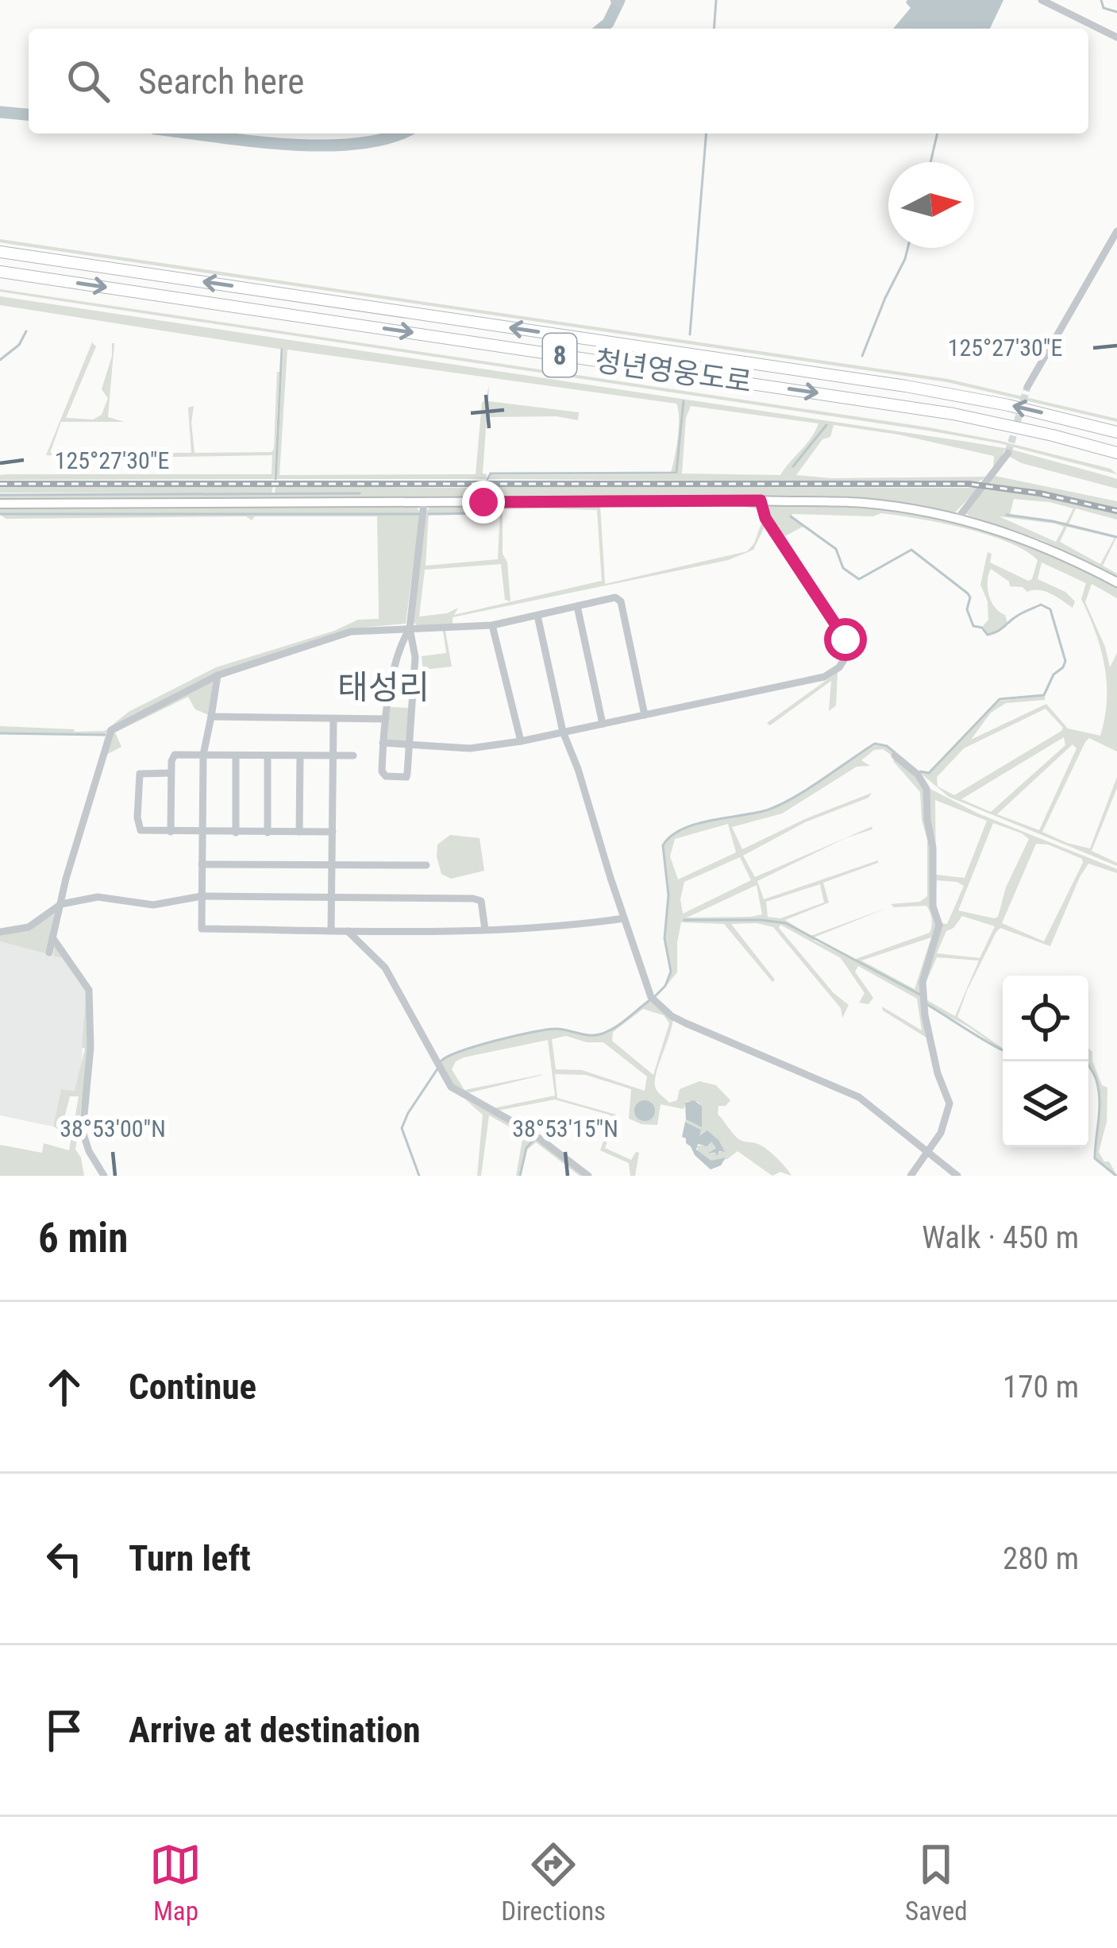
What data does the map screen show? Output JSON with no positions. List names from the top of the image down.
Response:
{
  "streets": {
    "highway": ["8", "청년영웅도로"]
  },
  "districts": ["태성리"],
  "north": "right",
  "page": {
    "search": "Search here",
    "heading": ["6 min", "Walk · 450 m"],
    "list": [
      ["Continue", "170 m"],
      ["Turn left", "280 m"],
      "Arrive at destination"
    ],
    "nav": ["Map", "Directions", "Saved"]
  },
  "coordinates": ["125°27'30\"E", "38°53'00\"N", "38°53'15\"N"]
}
